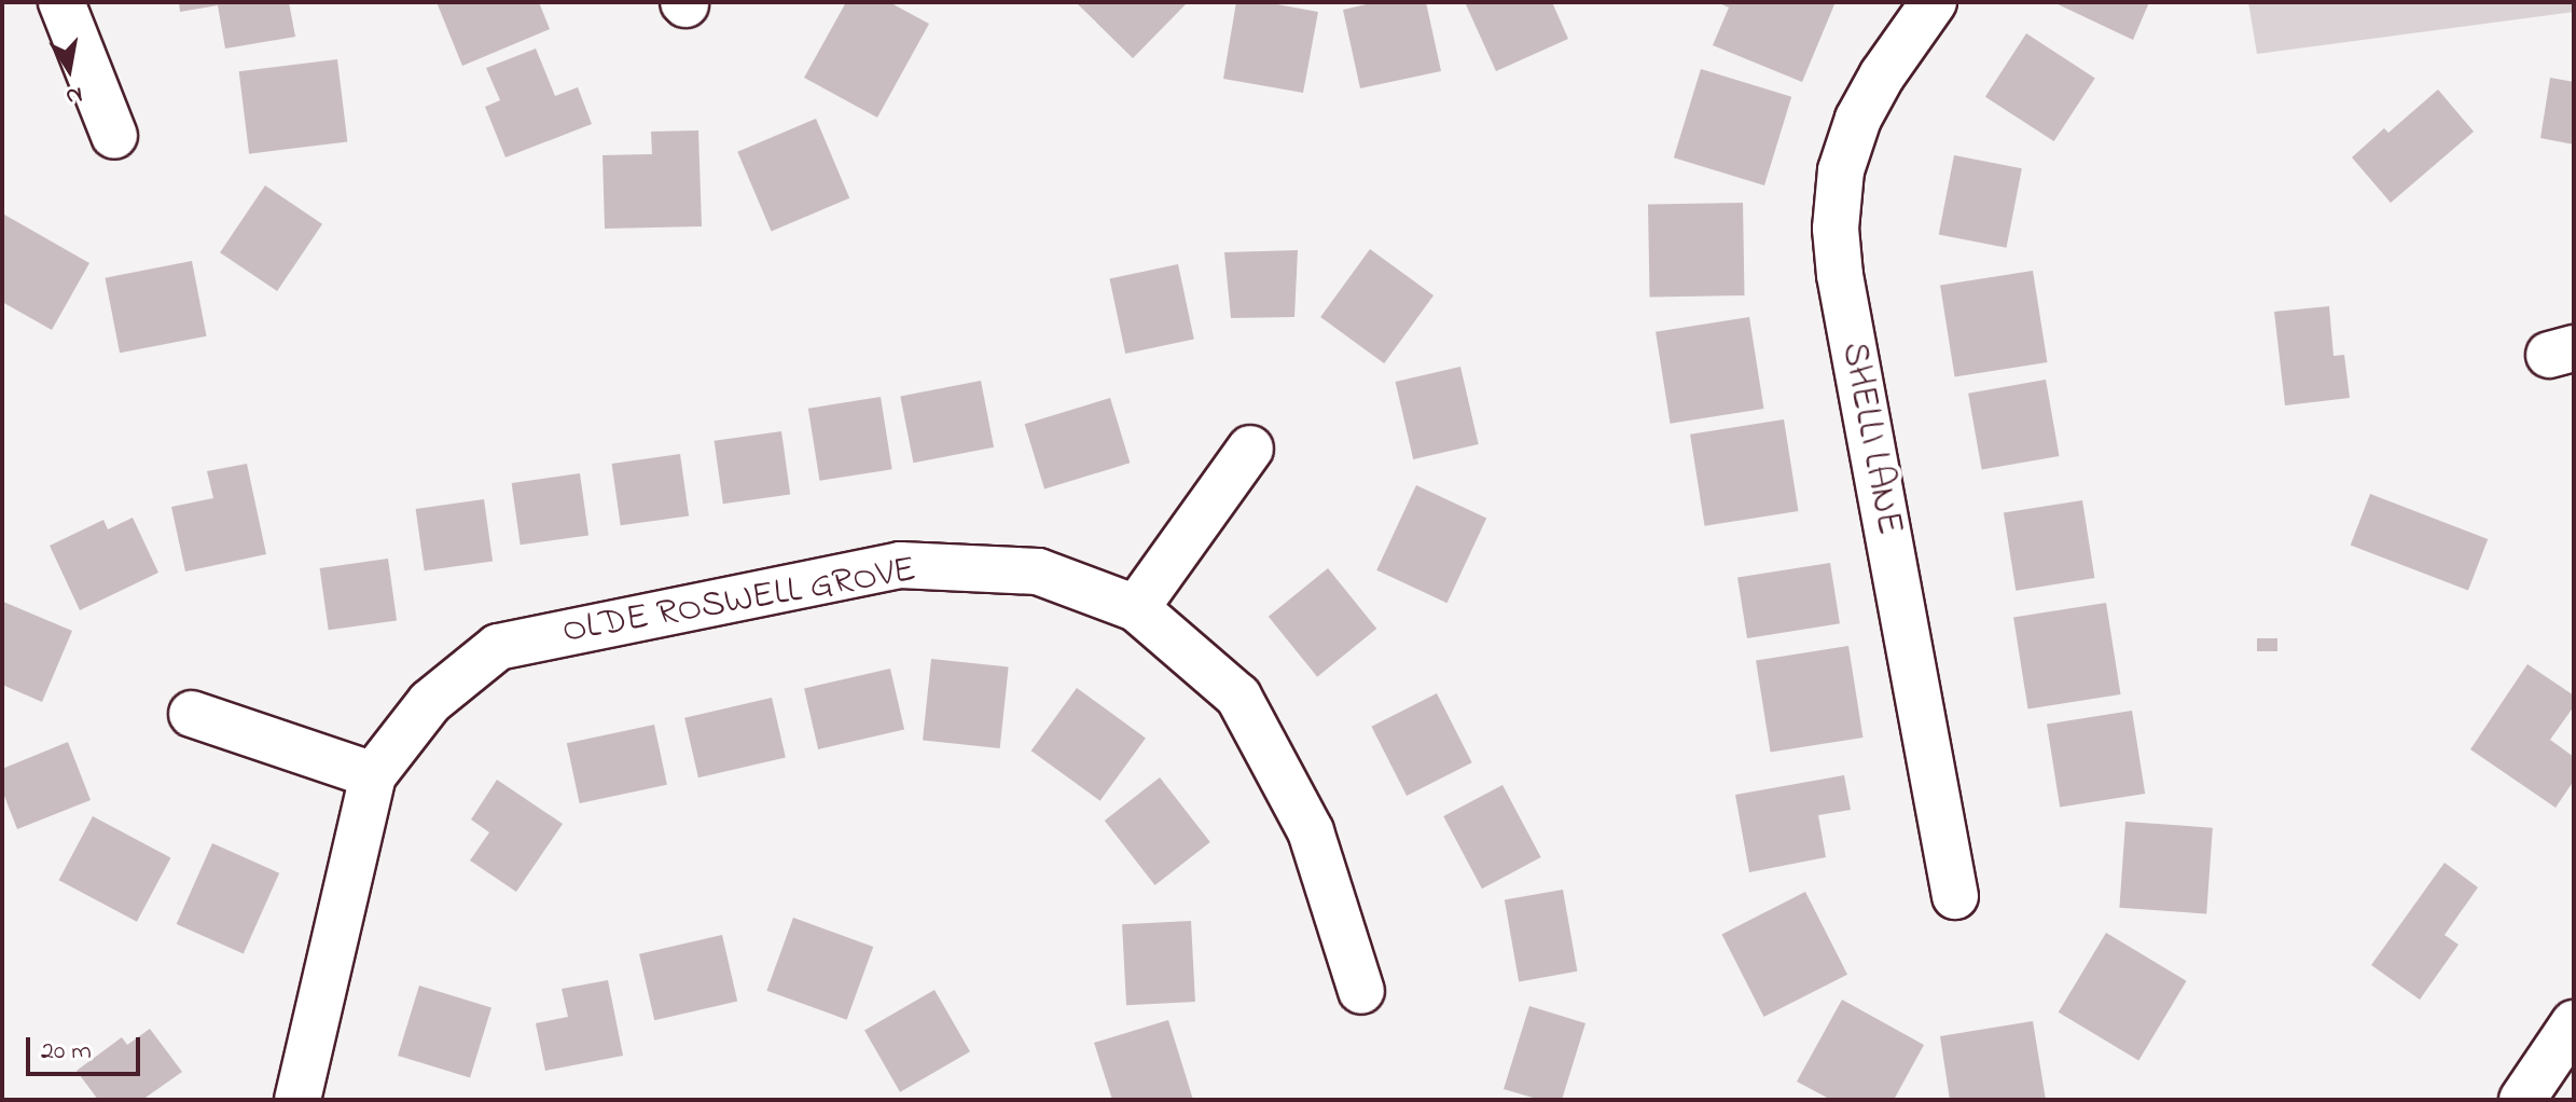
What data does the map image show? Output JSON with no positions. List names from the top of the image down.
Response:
{
  "streets": {
    "street": ["SHELLI LANE", "OLDE ROSWELL GROVE"]
  },
  "scale_bar": "20 m",
  "north": "bottom"
}
